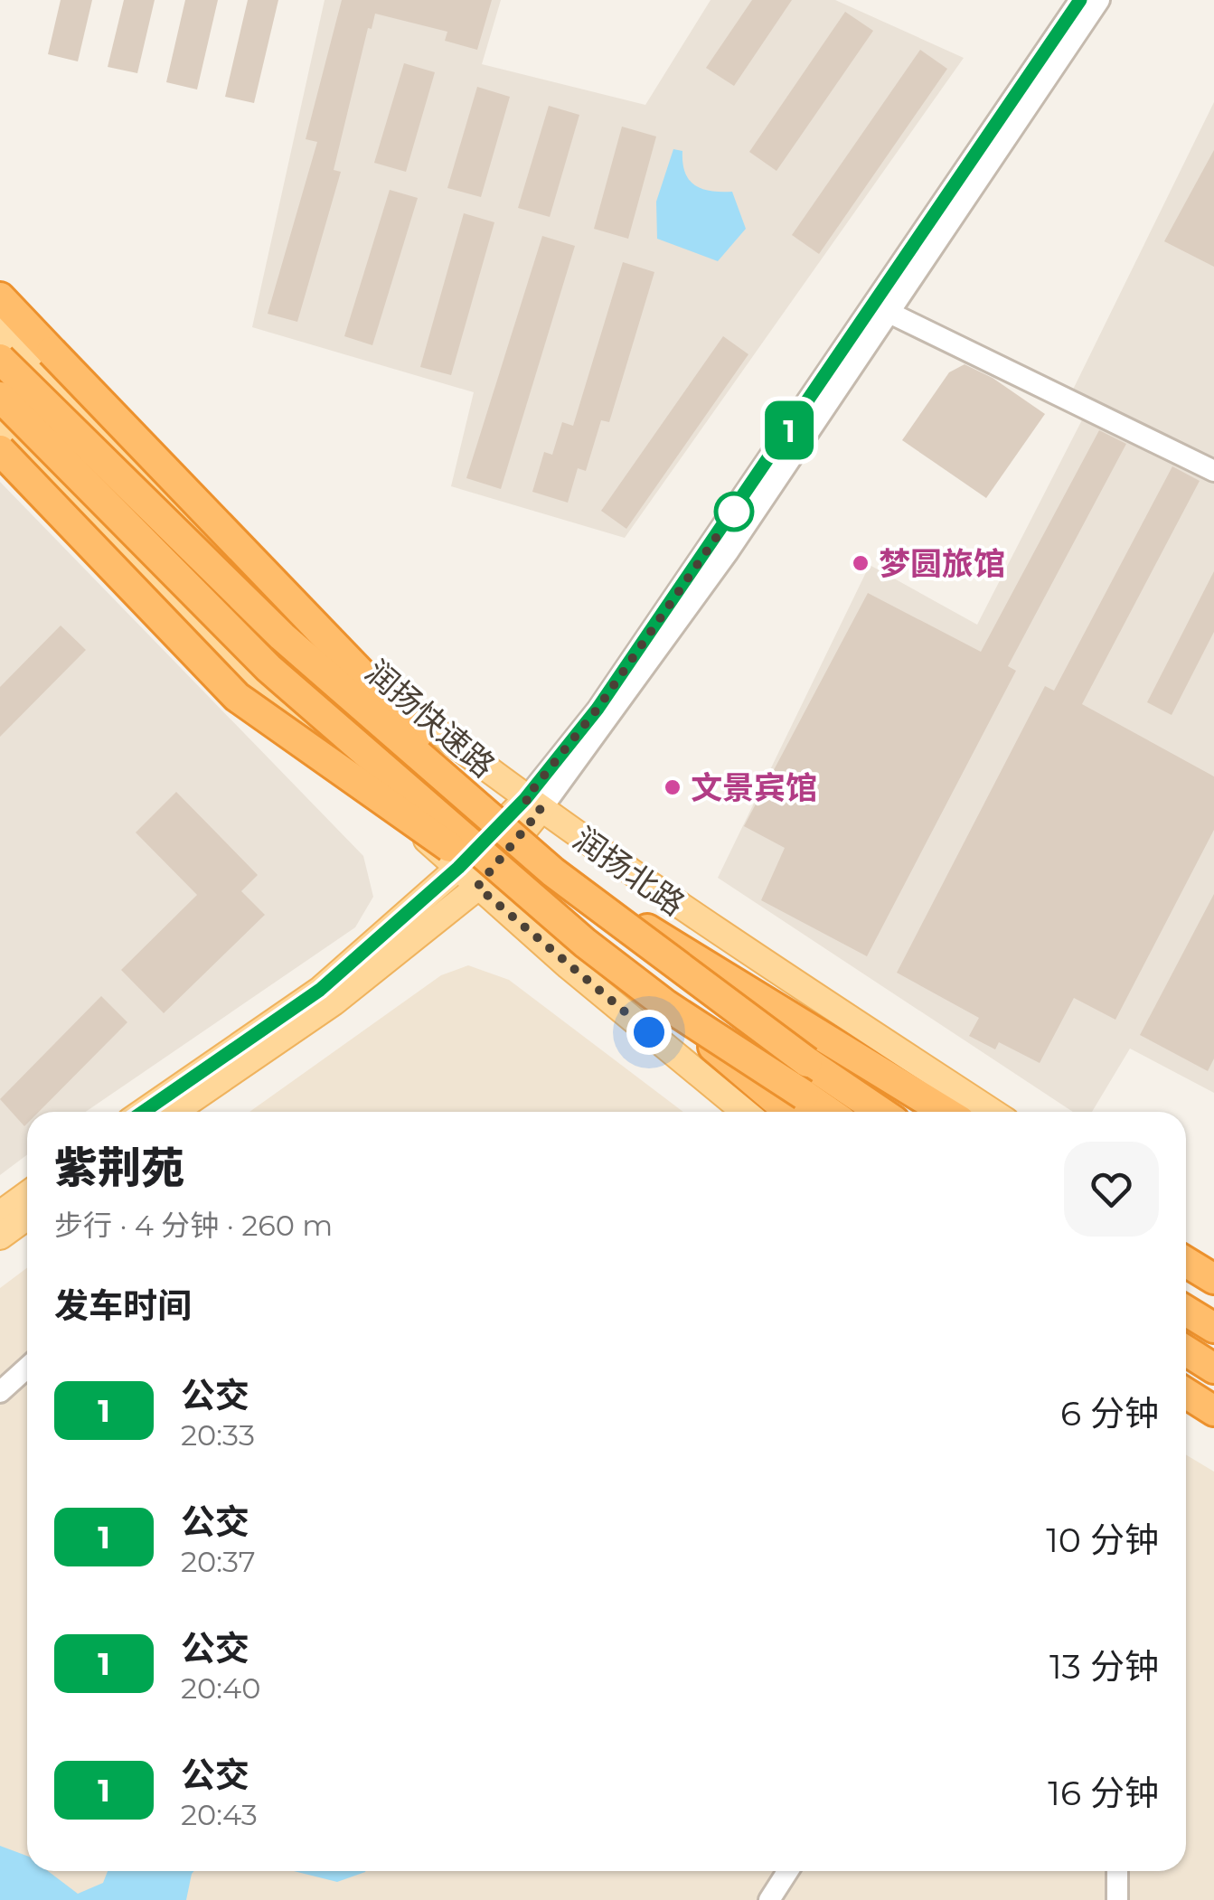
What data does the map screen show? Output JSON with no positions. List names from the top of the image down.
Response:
{
  "streets": {
    "highway": ["润扬快速路"],
    "main road": ["润扬北路"]
  },
  "places": ["梦圆旅馆", "文景宾馆"],
  "lines": ["bus line 1"],
  "page": {
    "on_map": "1",
    "heading": [
      ["紫荆苑", "步行 · 4 分钟 · 260 m"],
      "发车时间"
    ],
    "list": [
      {
        "mark": "1",
        "name": "公交",
        "note": "20:33",
        "value": "6 分钟"
      },
      {
        "mark": "1",
        "name": "公交",
        "note": "20:37",
        "value": "10 分钟"
      },
      {
        "mark": "1",
        "name": "公交",
        "note": "20:40",
        "value": "13 分钟"
      },
      {
        "mark": "1",
        "name": "公交",
        "note": "20:43",
        "value": "16 分钟"
      }
    ]
  }
}
